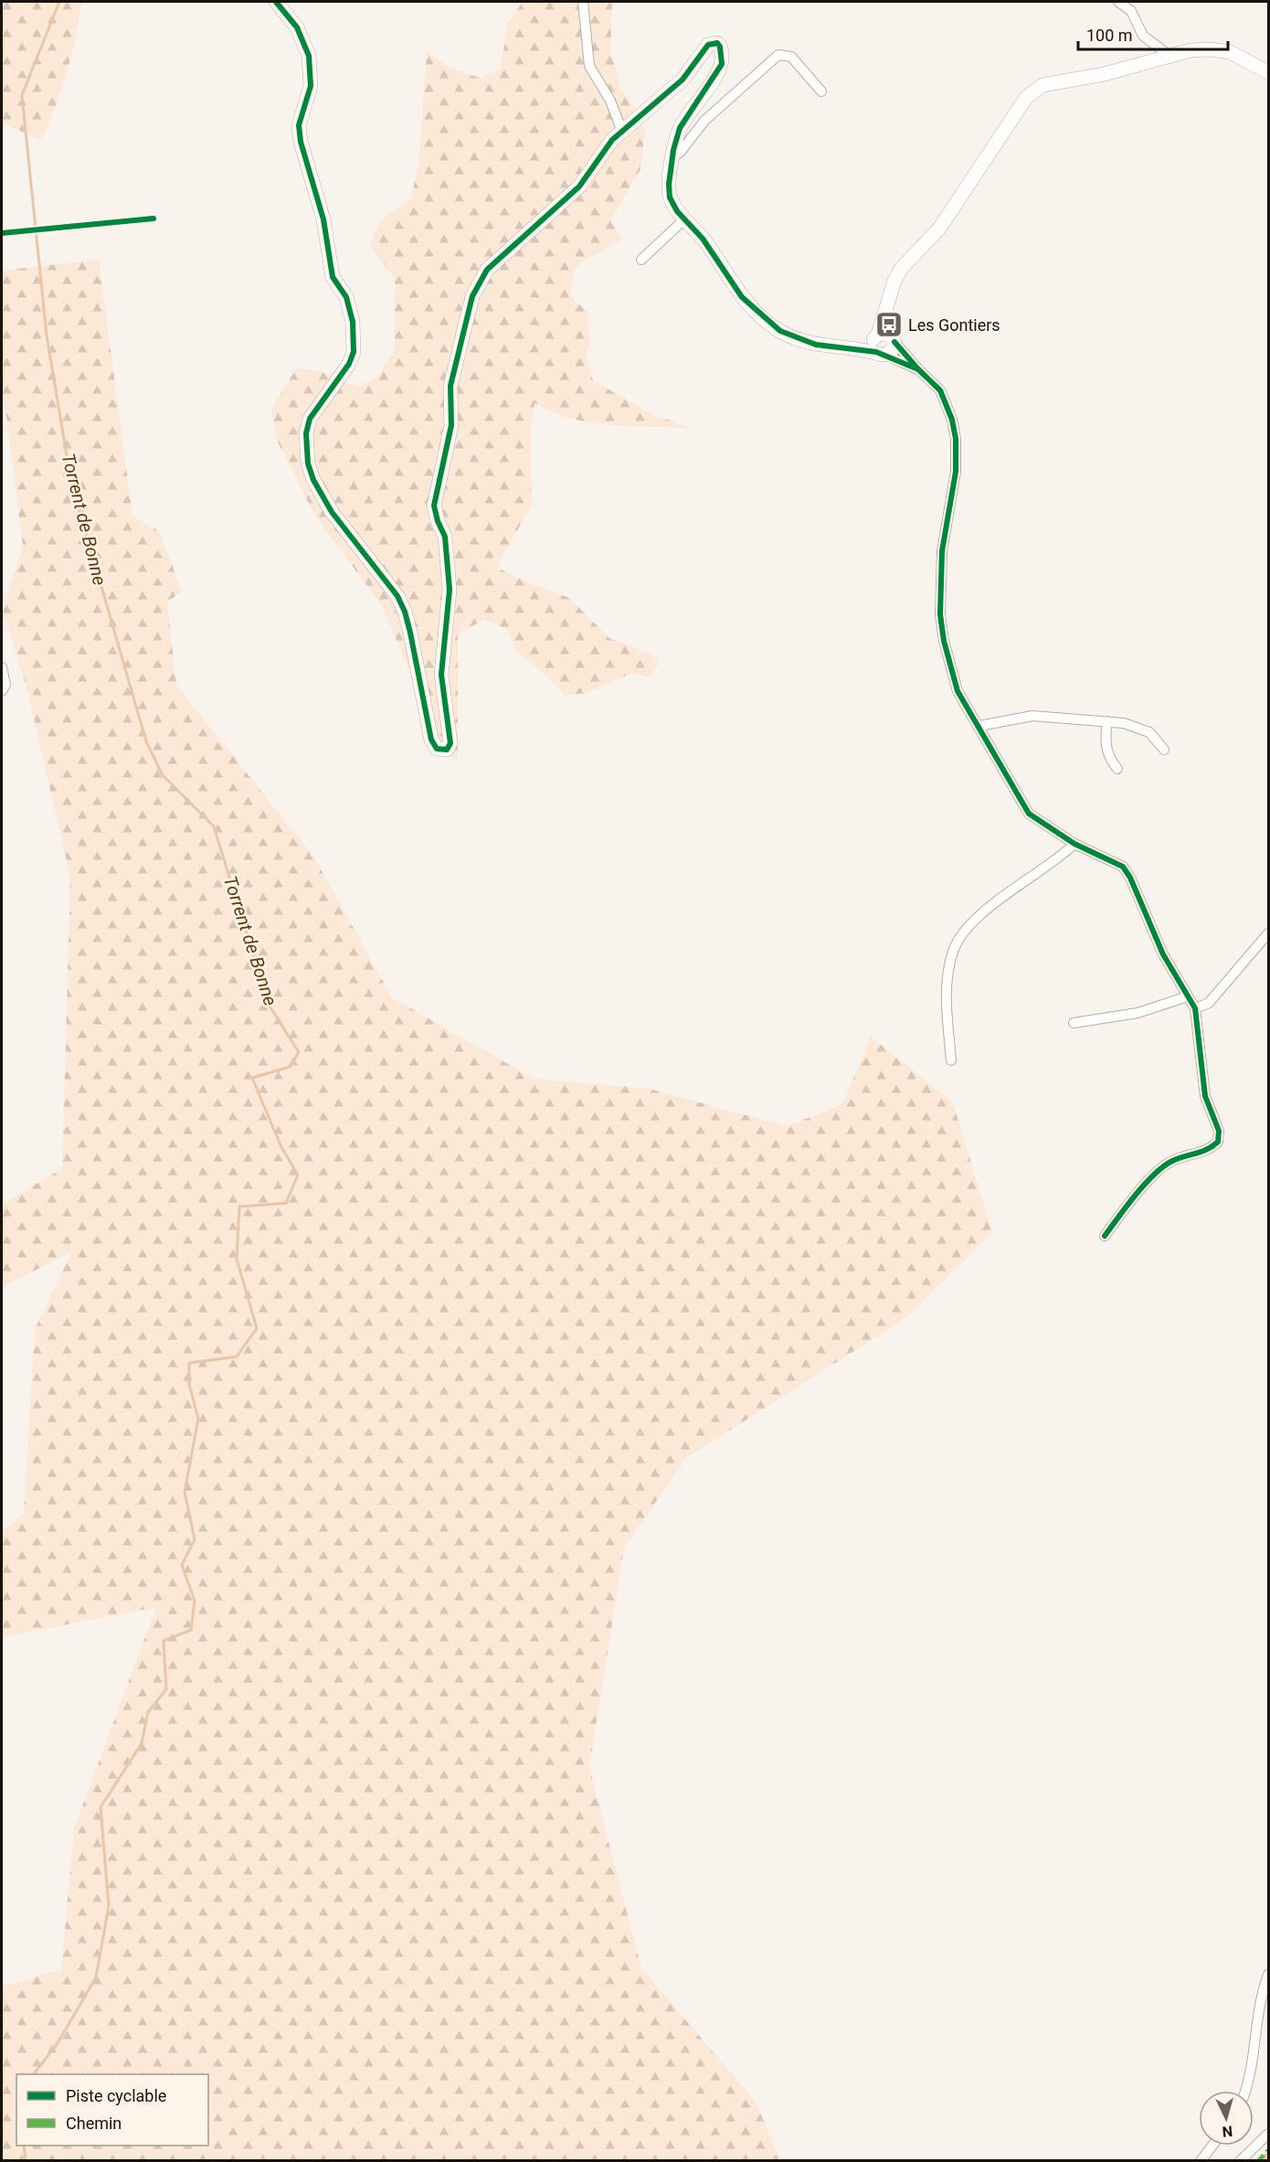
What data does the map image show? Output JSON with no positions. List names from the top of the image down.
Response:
{
  "water": ["Torrent de Bonne"],
  "places": {
    "bus stop": ["Les Gontiers"]
  },
  "legend": ["Piste cyclable", "Chemin"],
  "scale_bar": "100 m",
  "north": "bottom"
}
